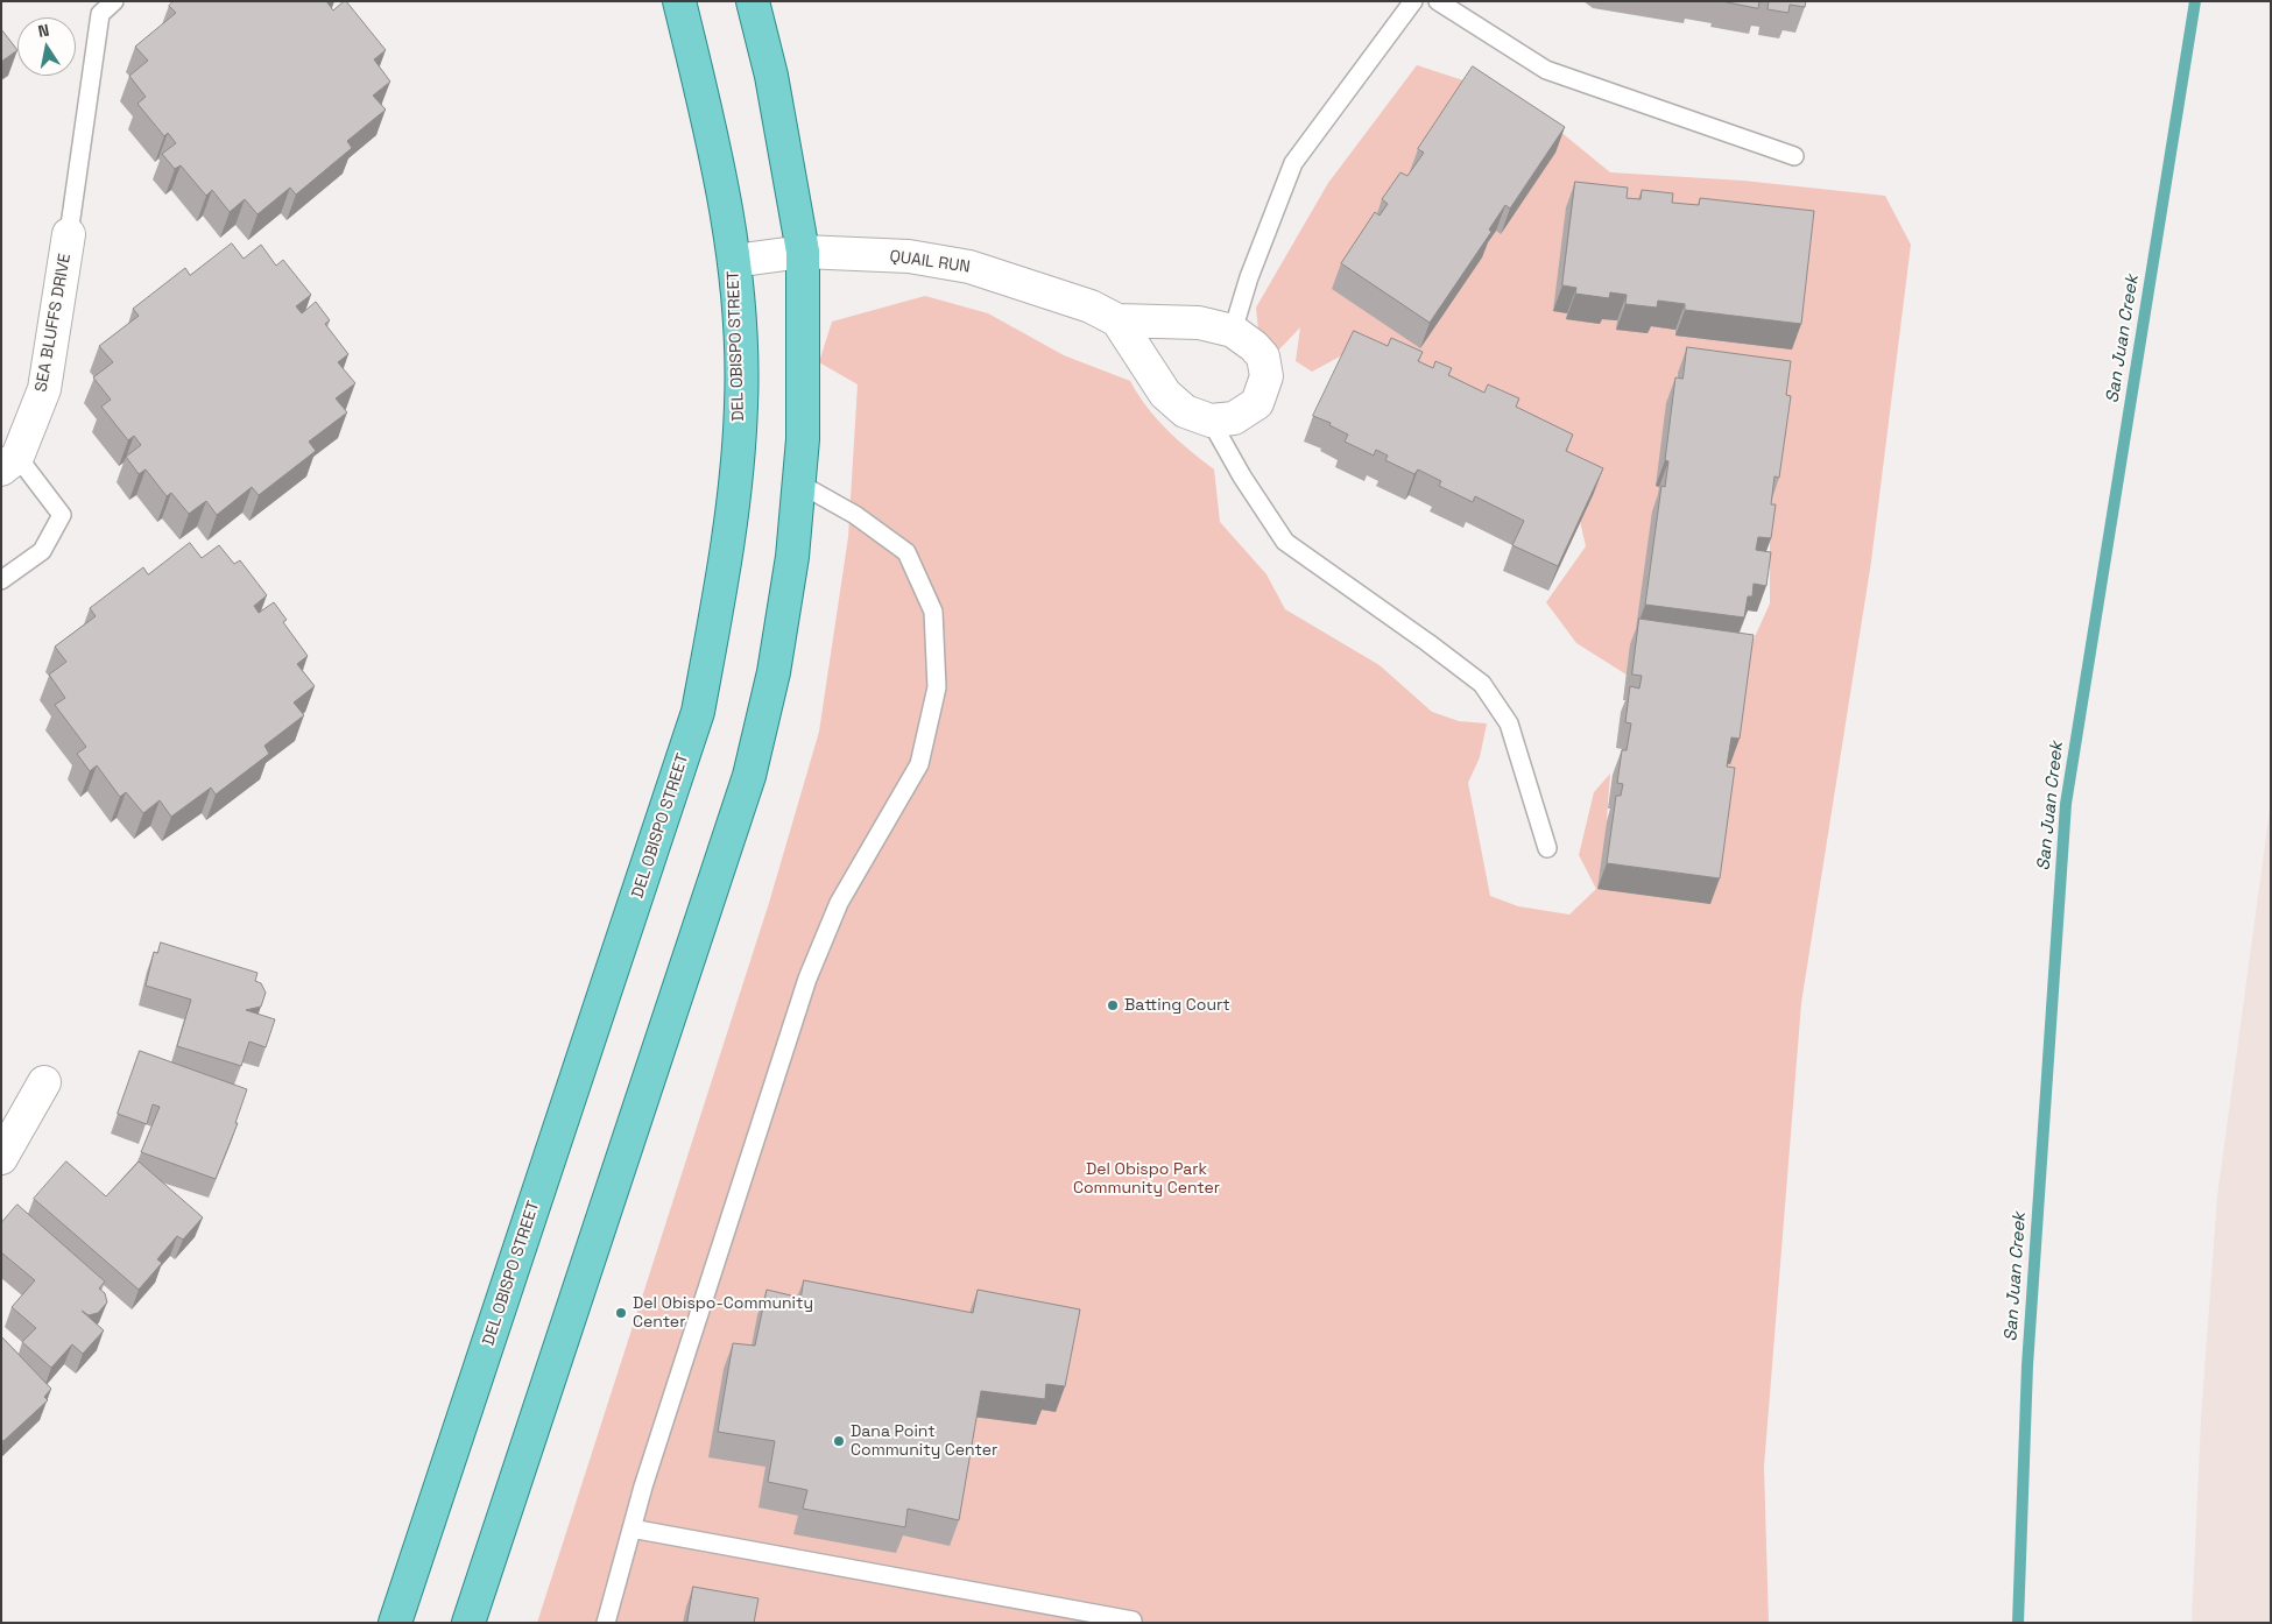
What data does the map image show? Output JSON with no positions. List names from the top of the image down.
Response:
{
  "streets": {
    "main road": ["DEL OBISPO STREET"],
    "street": ["QUAIL RUN", "SEA BLUFFS DRIVE"]
  },
  "crossings": [
    ["QUAIL RUN", "DEL OBISPO STREET"]
  ],
  "water": ["San Juan Creek"],
  "parks": ["Del Obispo Park Community Center"],
  "places": ["Batting Court", "Del Obispo-Community Center", "Dana Point Community Center"],
  "north": "top"
}
